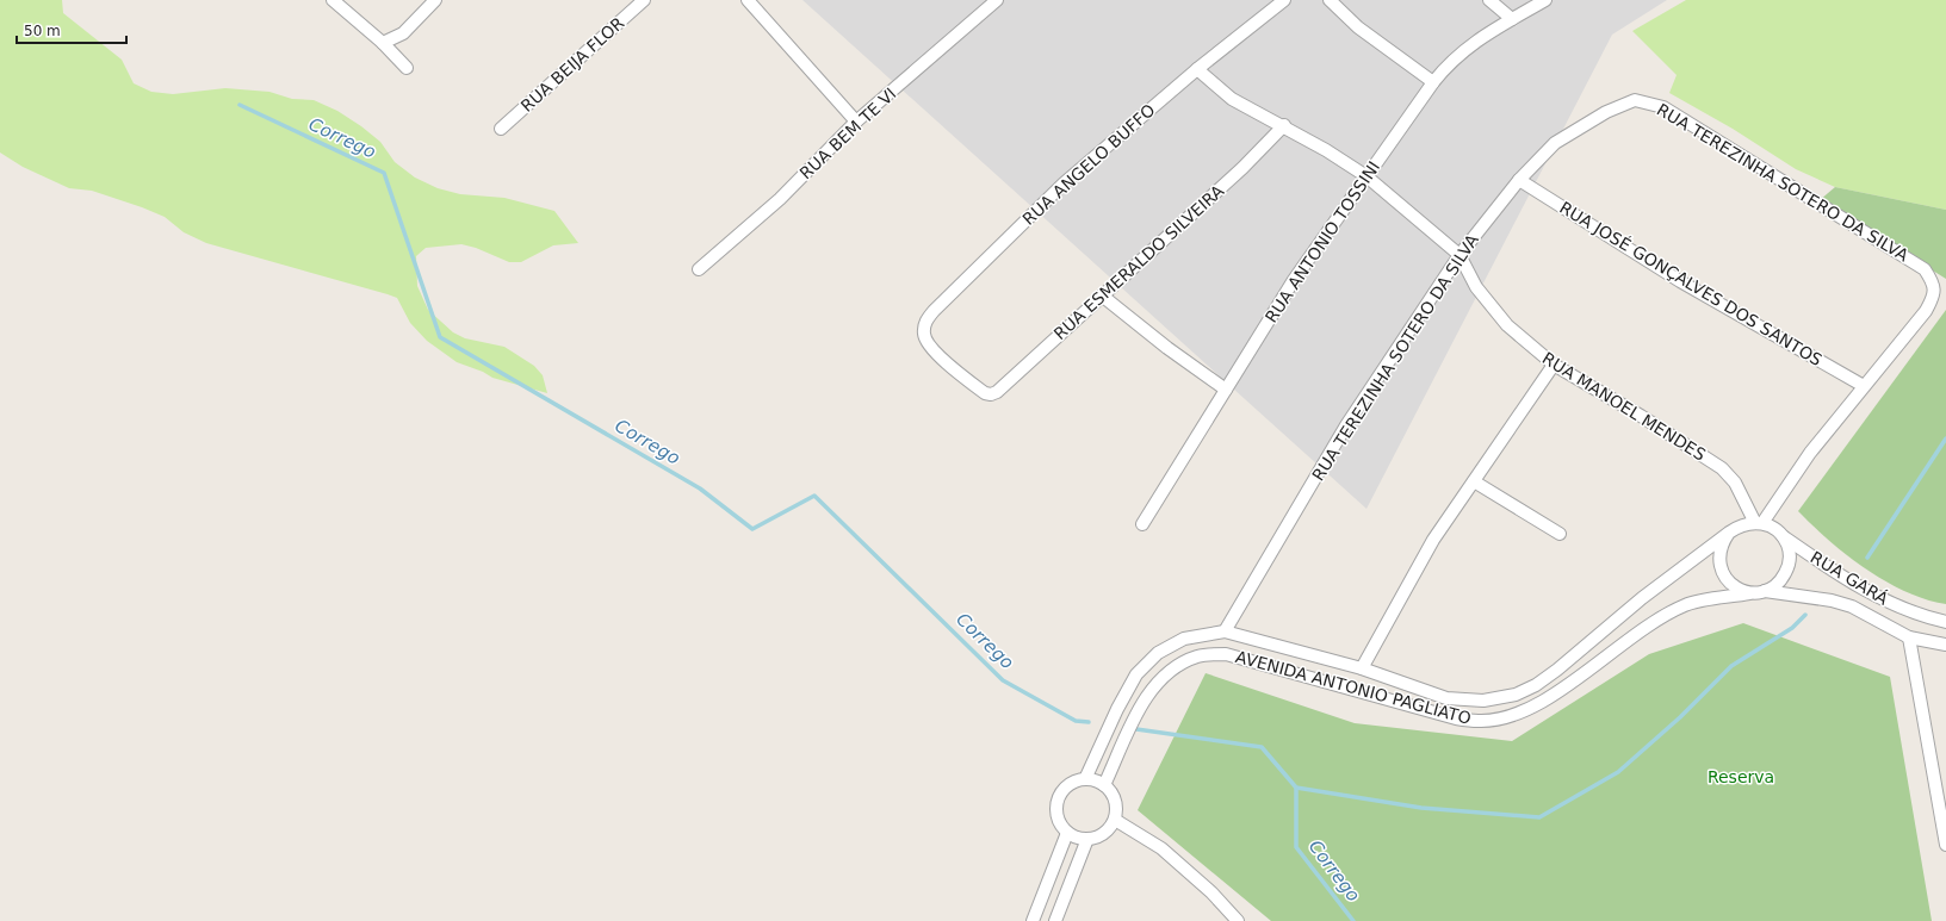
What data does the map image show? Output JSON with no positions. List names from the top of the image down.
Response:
{
  "streets": {
    "street": [
      "RUA BEIJA FLOR",
      "RUA BEM TE VI",
      "RUA ANGELO BUFFO",
      "RUA TEREZINHA SOTERO DA SILVA",
      "RUA ANTONIO TOSSINI",
      "RUA ESMERALDO SILVEIRA",
      "RUA JOSÉ GONÇALVES DOS SANTOS",
      "RUA MANOEL MENDES",
      "RUA GARÁ",
      "AVENIDA ANTONIO PAGLIATO"
    ]
  },
  "crossings": [
    ["RUA ANGELO BUFFO", "RUA ESMERALDO SILVEIRA"],
    ["RUA ANGELO BUFFO", "RUA MANOEL MENDES"],
    ["RUA TEREZINHA SOTERO DA SILVA", "RUA JOSÉ GONÇALVES DOS SANTOS"],
    ["RUA TEREZINHA SOTERO DA SILVA", "RUA MANOEL MENDES"],
    ["RUA TEREZINHA SOTERO DA SILVA", "RUA GARÁ"],
    ["RUA TEREZINHA SOTERO DA SILVA", "AVENIDA ANTONIO PAGLIATO"],
    ["RUA ANTONIO TOSSINI", "RUA MANOEL MENDES"],
    ["RUA ESMERALDO SILVEIRA", "RUA MANOEL MENDES"],
    ["RUA MANOEL MENDES", "RUA GARÁ"],
    ["RUA MANOEL MENDES", "AVENIDA ANTONIO PAGLIATO"],
    ["RUA GARÁ", "AVENIDA ANTONIO PAGLIATO"]
  ],
  "water": ["Corrego"],
  "parks": ["Reserva"],
  "scale_bar": "50 m"
}
